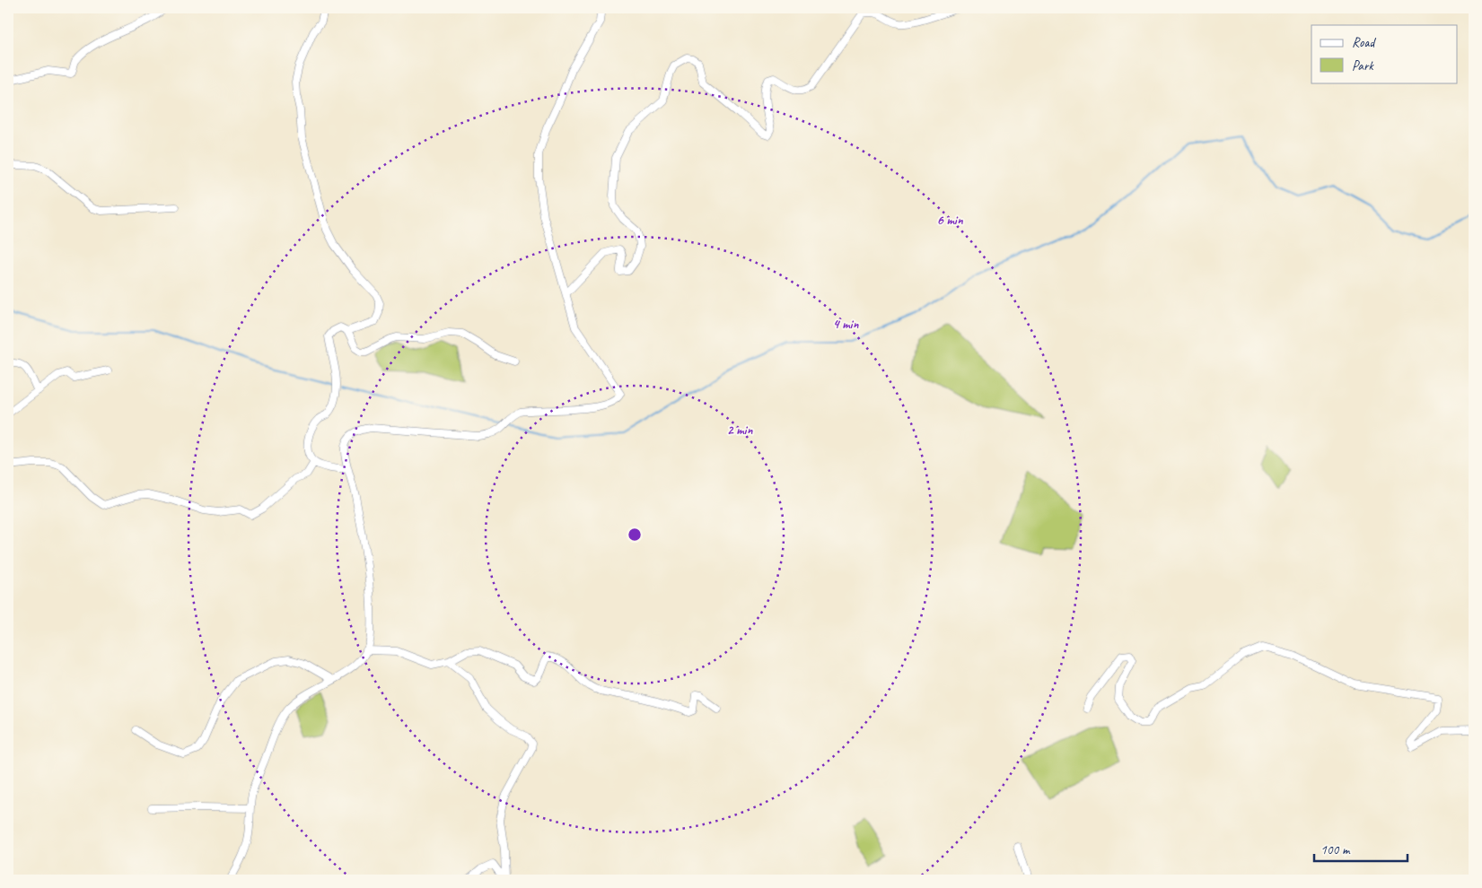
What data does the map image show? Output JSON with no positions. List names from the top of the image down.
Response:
{
  "legend": ["Road", "Park"],
  "scale_bar": "100 m",
  "rings": ["6 min", "4 min", "2 min"]
}
